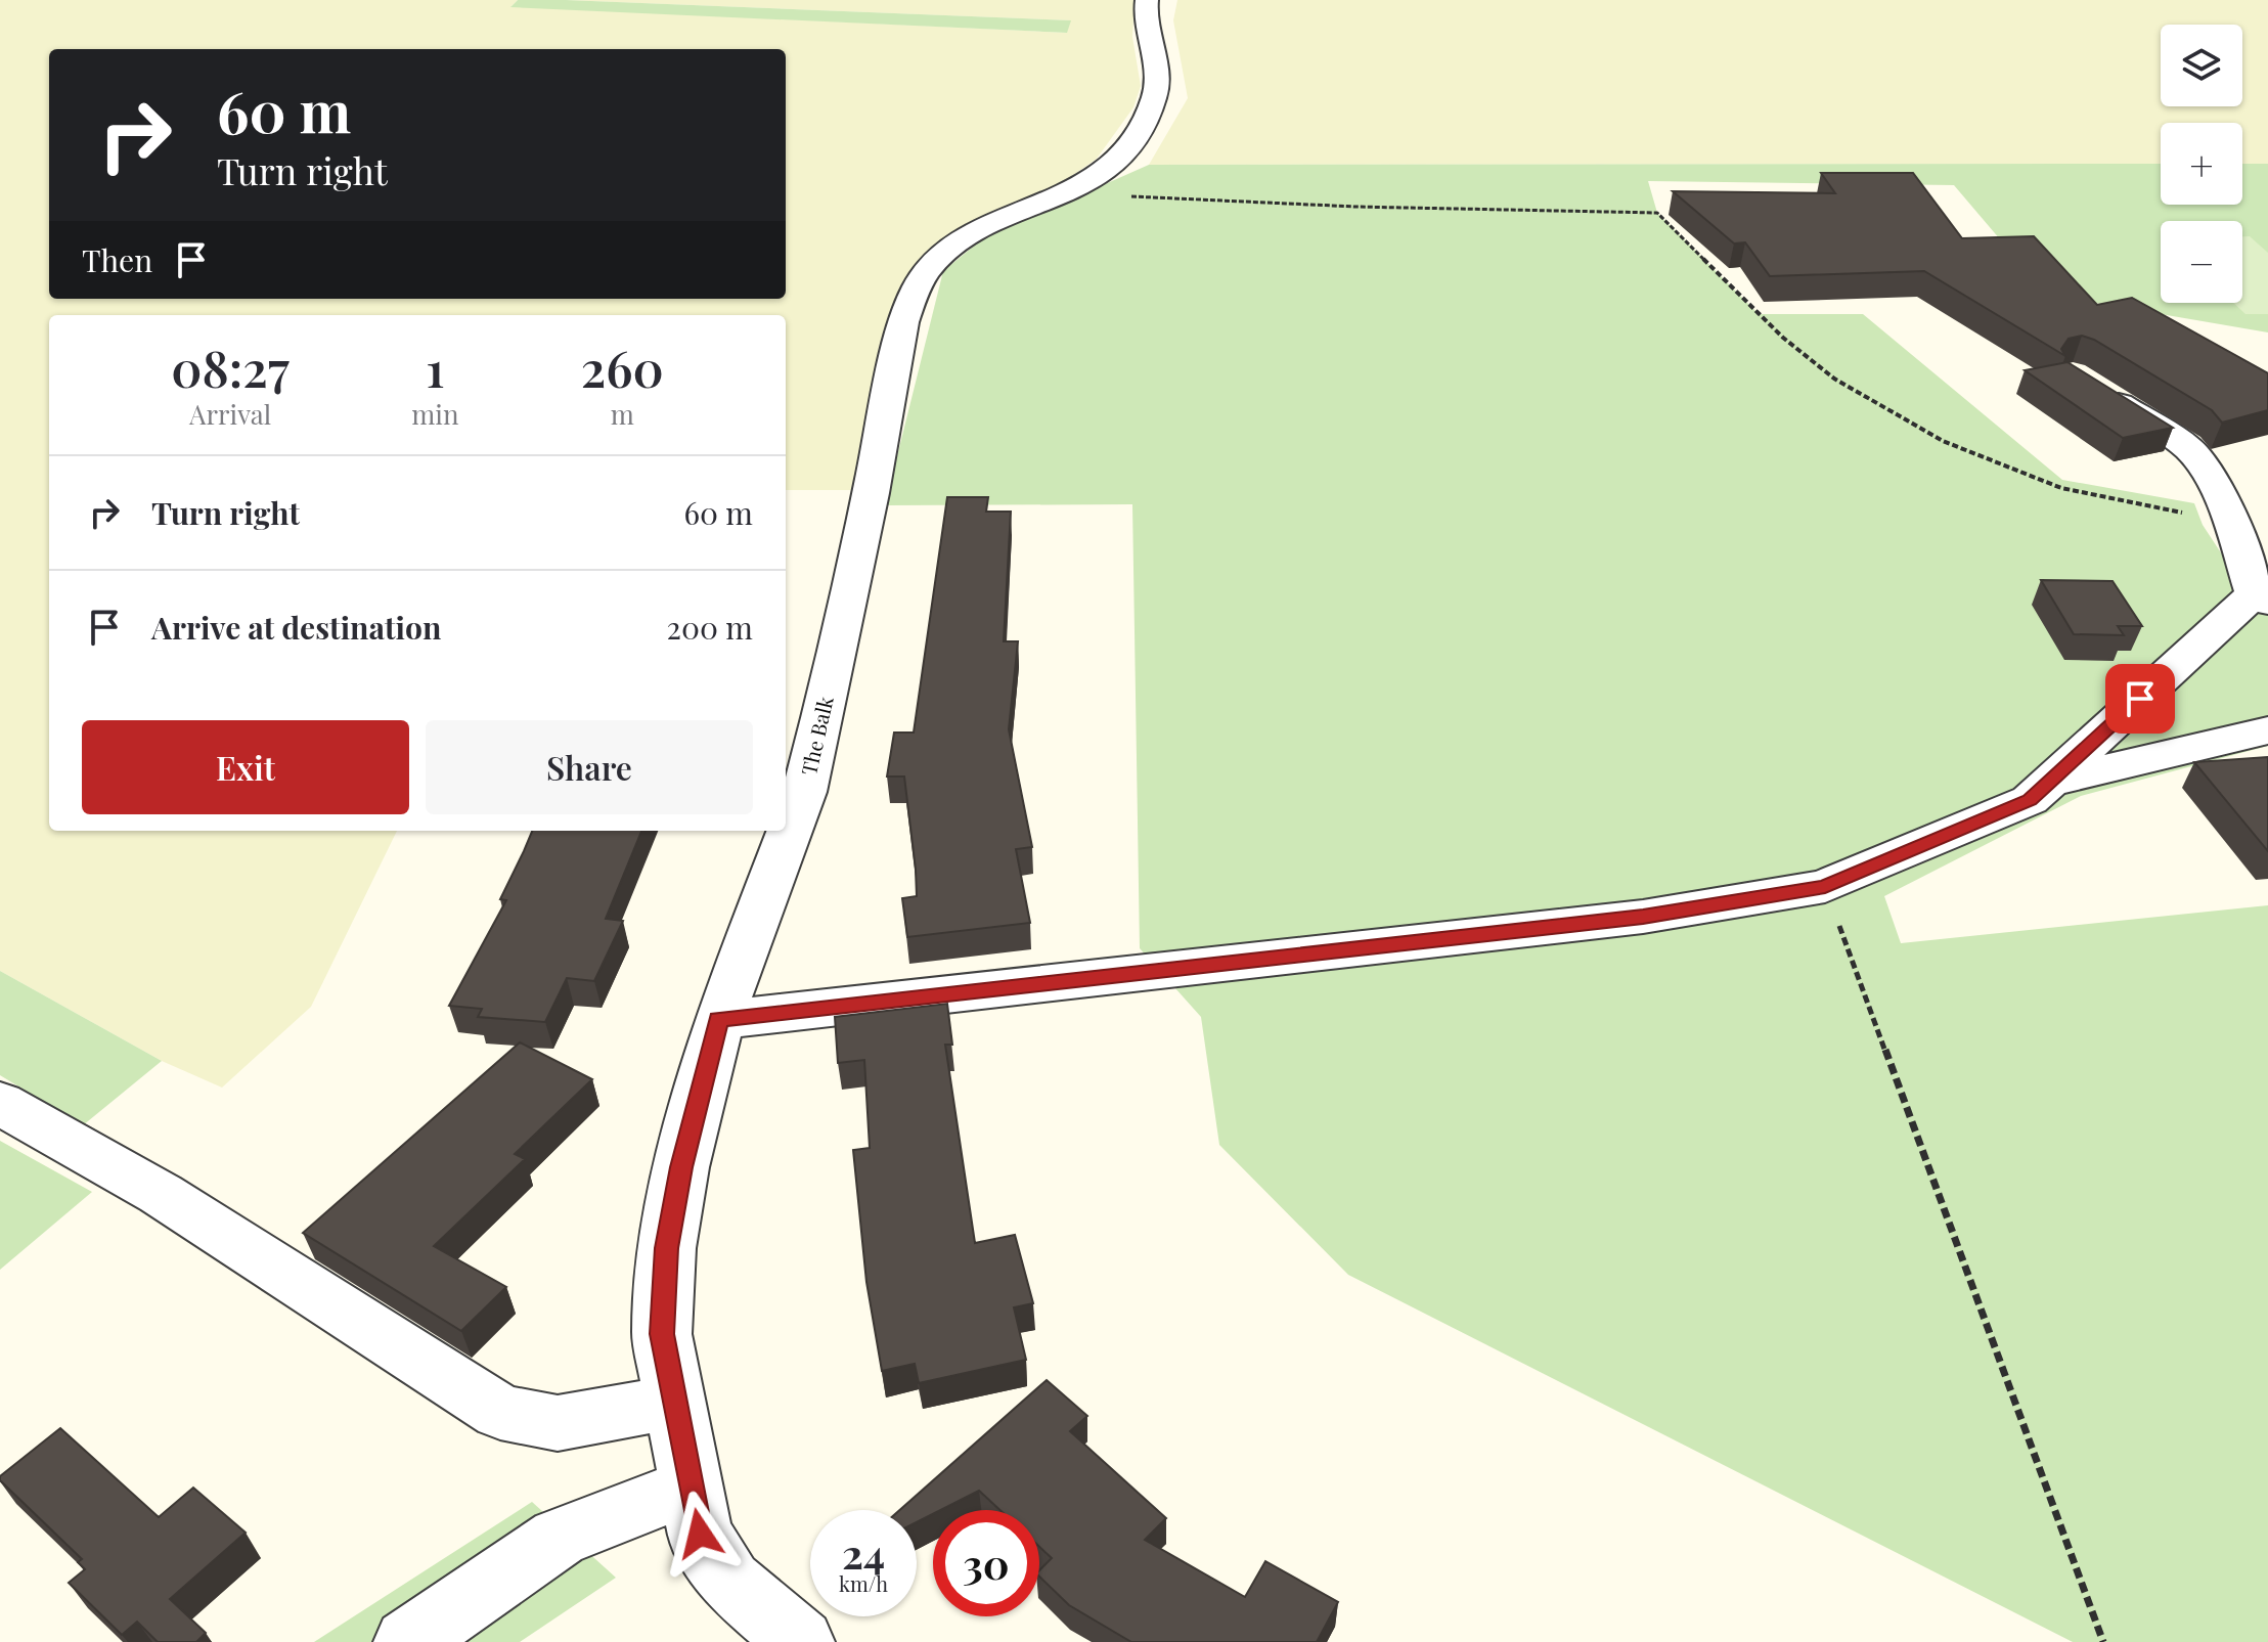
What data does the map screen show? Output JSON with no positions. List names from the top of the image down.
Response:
{
  "streets": {
    "street": ["The Balk"]
  },
  "page": {
    "map_buttons": ["+", "−"],
    "turn": ["60 m", "Turn right"],
    "then": "Then",
    "eta": [
      "08:27",
      "Arrival",
      "1",
      "min",
      "260",
      "m"
    ],
    "list": [
      {
        "name": "Turn right",
        "value": "60 m"
      },
      {
        "name": "Arrive at destination",
        "value": "200 m"
      }
    ],
    "buttons": ["Exit", "Share"],
    "speed": "24 km/h",
    "limit": "30"
  }
}
